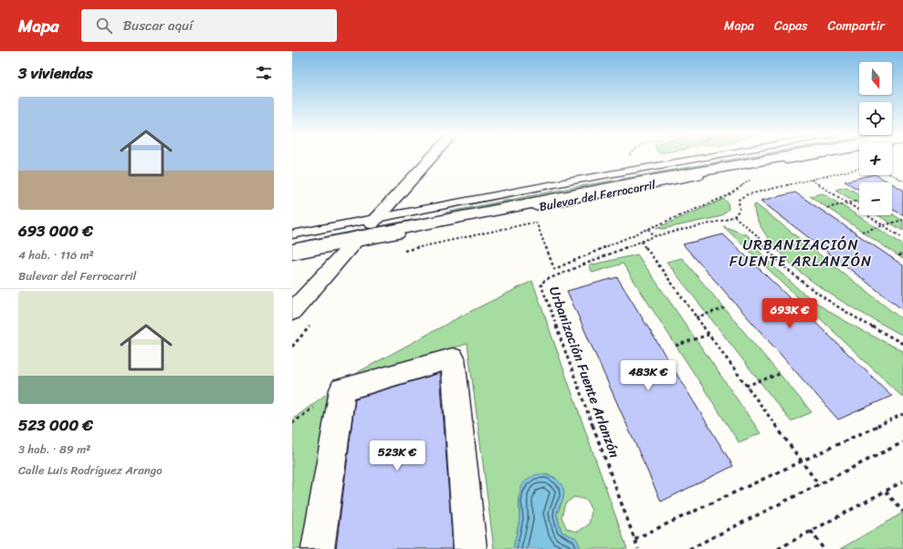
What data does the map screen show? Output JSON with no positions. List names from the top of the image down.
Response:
{
  "streets": {
    "main road": ["Bulevar del Ferrocarril"],
    "path": ["Urbanización Fuente Arlanzón"]
  },
  "districts": ["URBANIZACIÓN FUENTE ARLANZÓN"],
  "north": "bottom",
  "page": {
    "header": "Mapa",
    "search": "Buscar aquí",
    "nav": ["Mapa", "Capas", "Compartir"],
    "heading": "3 viviendas",
    "map_buttons": ["+", "−"],
    "list": [
      {
        "name": "693 000 €",
        "note": "4 hab. · 116 m² · Bulevar del Ferrocarril"
      },
      {
        "name": "523 000 €",
        "note": "3 hab. · 89 m² · Calle Luis Rodríguez Arango"
      }
    ],
    "price": ["693K €", "483K €", "523K €"]
  }
}
